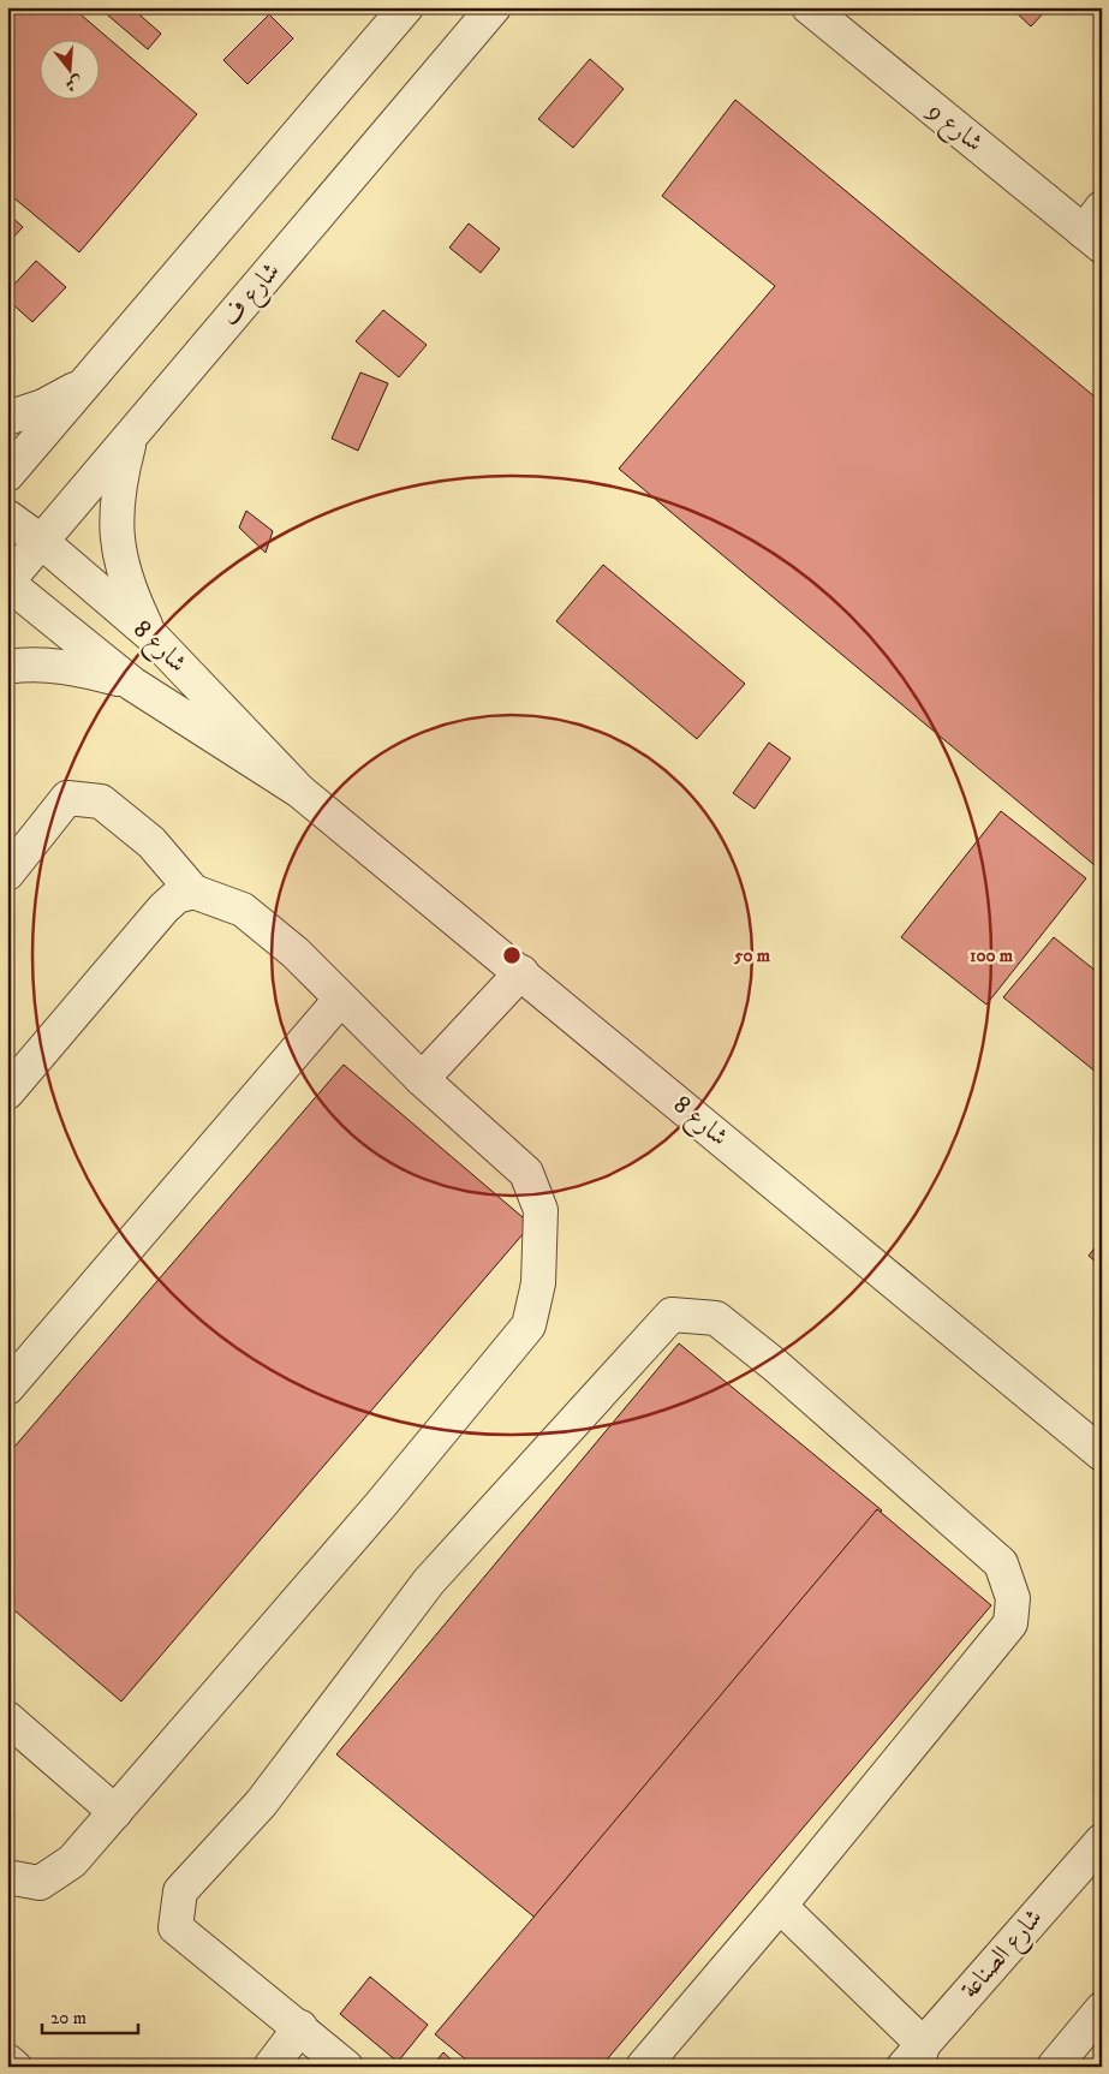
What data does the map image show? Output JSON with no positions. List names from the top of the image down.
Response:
{
  "streets": {
    "street": [
      "شارع 9",
      "شارع ف",
      "شارع 8",
      "شارع الصناعة"
    ]
  },
  "crossings": [
    ["شارع ف", "شارع 8"]
  ],
  "scale_bar": "20 m",
  "north": "bottom",
  "rings": ["50 m", "100 m"]
}
